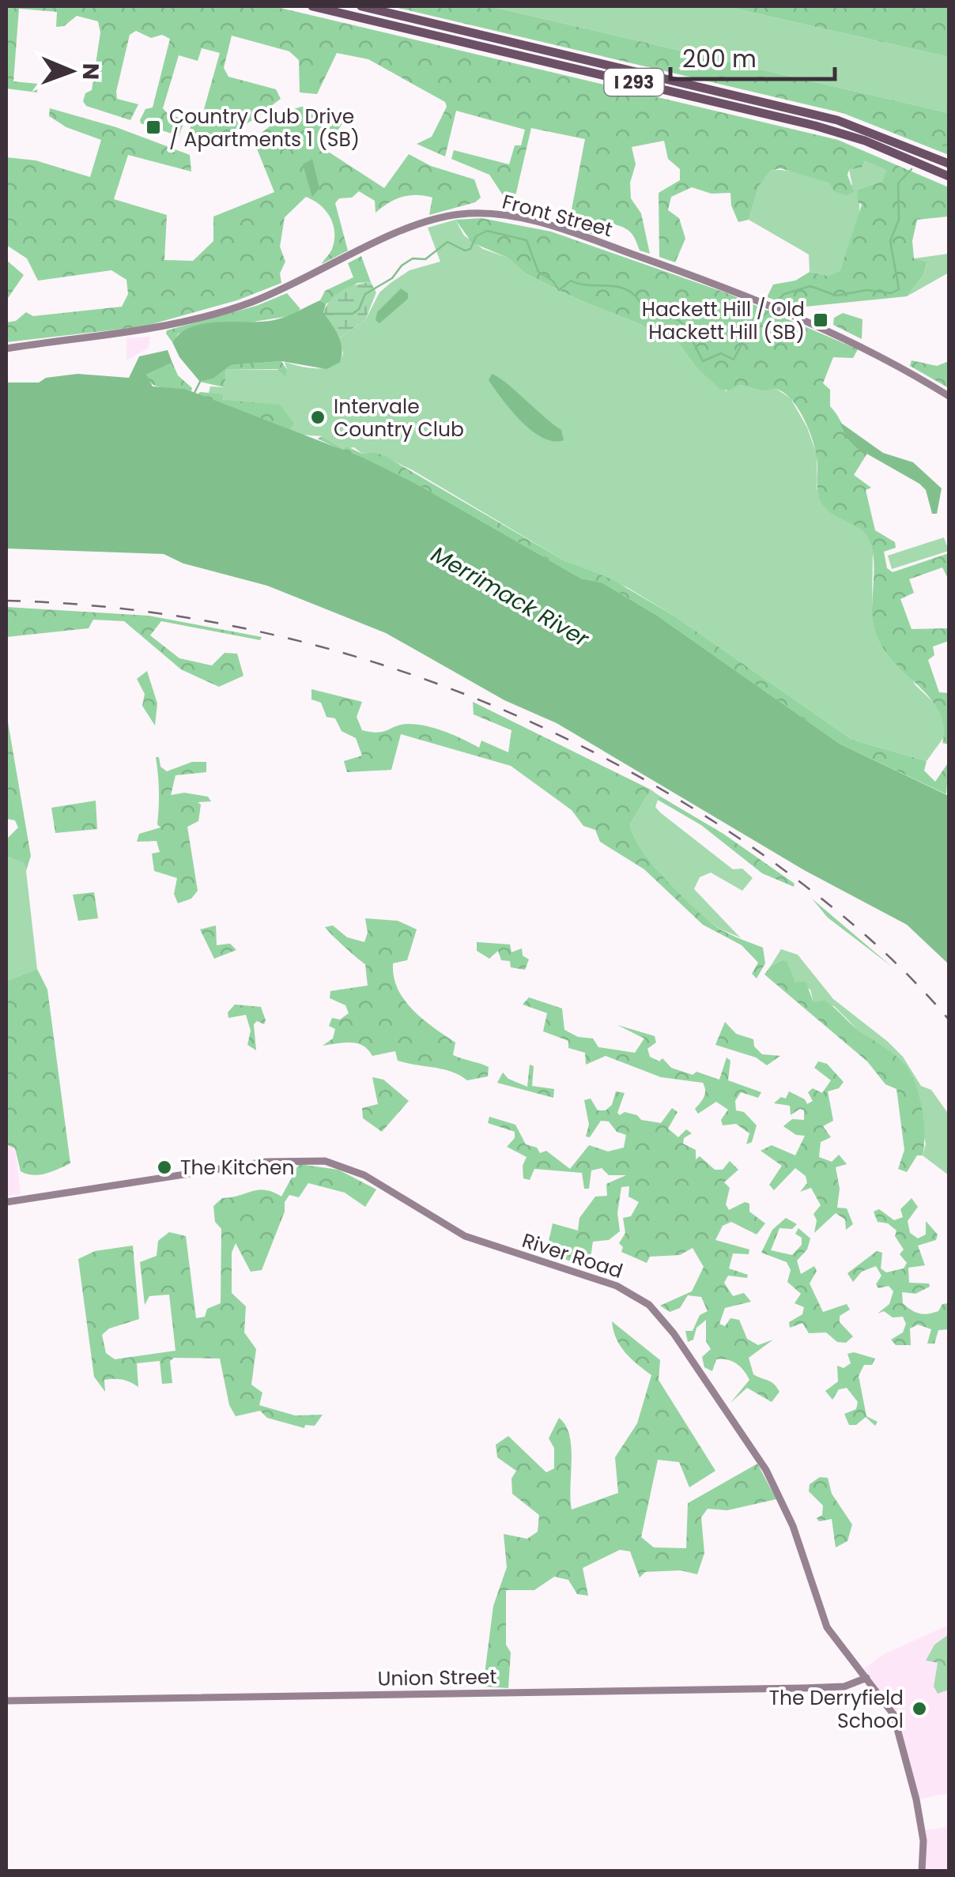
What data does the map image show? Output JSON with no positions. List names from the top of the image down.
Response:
{
  "streets": {
    "highway": ["I 293"],
    "street": ["Front Street", "River Road", "Union Street"]
  },
  "crossings": [
    ["River Road", "Union Street"]
  ],
  "water": ["Merrimack River"],
  "places": {
    "transit": ["Country Club Drive / Apartments 1 (SB)", "Hackett Hill / Old Hackett Hill (SB)"],
    "other": ["Intervale Country Club", "The Kitchen", "The Derryfield School"]
  },
  "scale_bar": "200 m",
  "north": "right"
}
